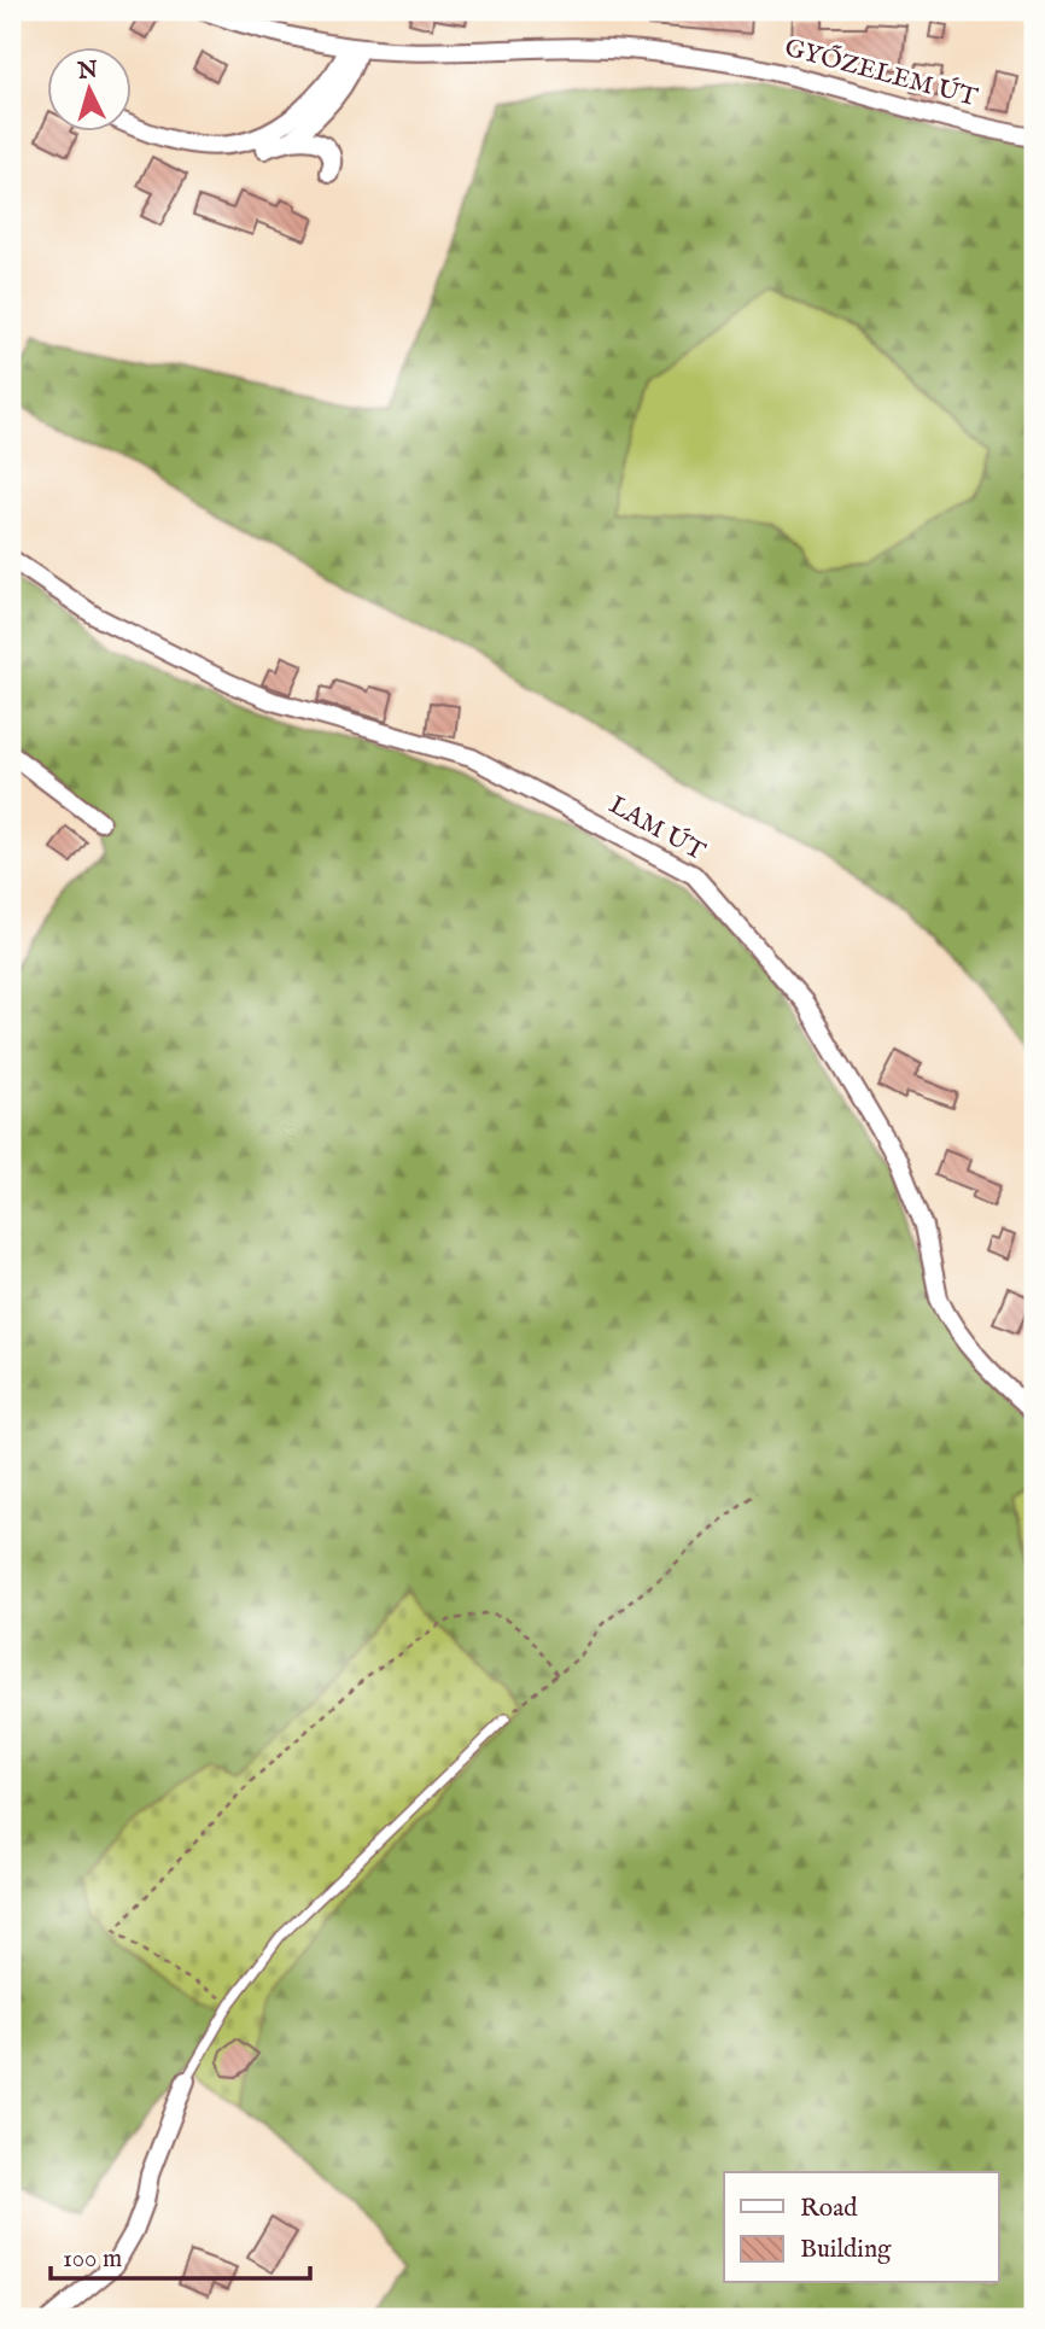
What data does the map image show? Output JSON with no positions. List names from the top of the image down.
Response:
{
  "streets": {
    "street": ["GYŐZELEM ÚT", "LAM ÚT"]
  },
  "legend": ["Road", "Building"],
  "scale_bar": "100 m",
  "north": "top"
}
